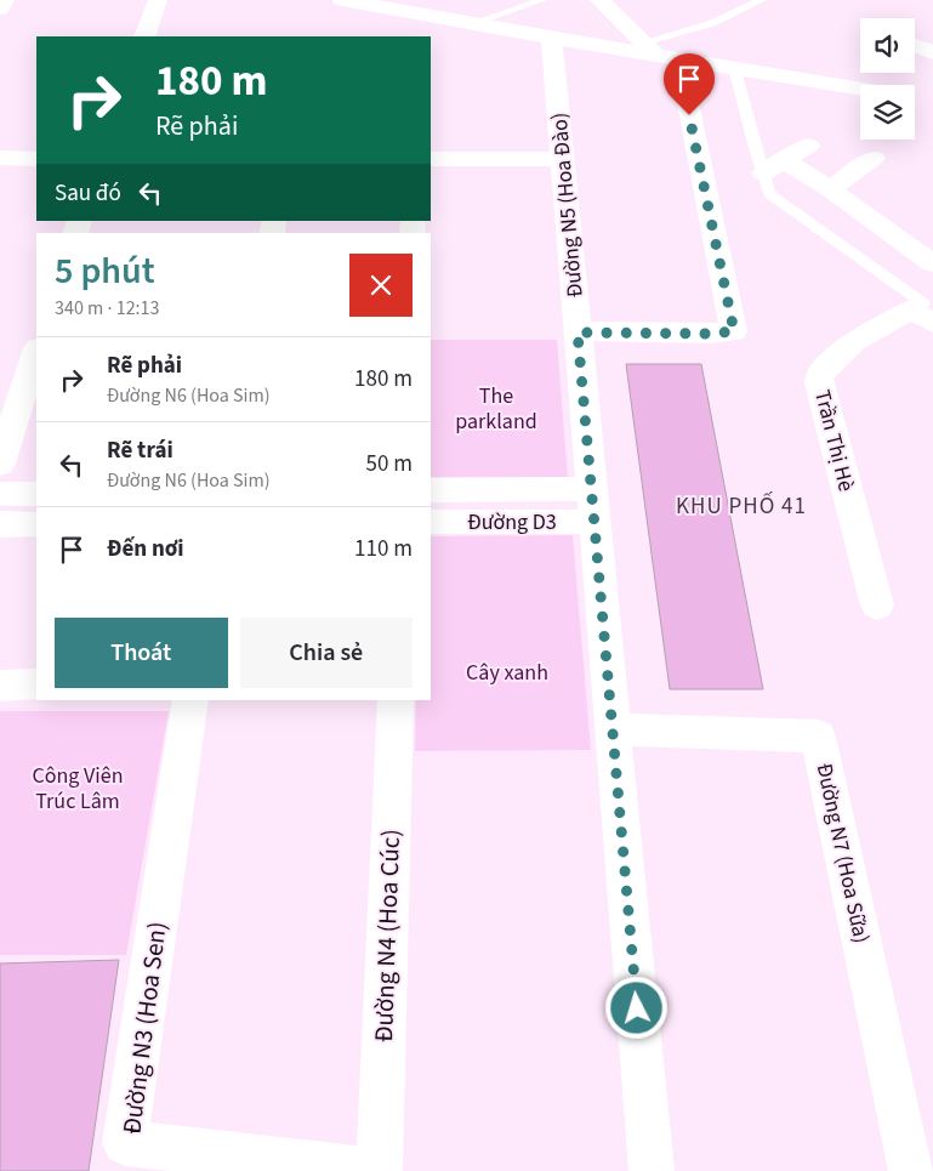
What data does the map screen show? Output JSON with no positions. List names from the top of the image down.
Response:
{
  "streets": {
    "street": [
      "Đường N5 (Hoa Đào)",
      "Trần Thị Hè",
      "Đường D3",
      "Đường N7 (Hoa Sữa)",
      "Đường N4 (Hoa Cúc)",
      "Đường N3 (Hoa Sen)"
    ]
  },
  "crossings": [
    ["Đường N5 (Hoa Đào)", "Đường D3"],
    ["Đường N5 (Hoa Đào)", "Đường N7 (Hoa Sữa)"],
    ["Đường N4 (Hoa Cúc)", "Đường N3 (Hoa Sen)"]
  ],
  "districts": ["KHU PHỐ 41"],
  "parks": ["The parkland", "Cây xanh", "Công Viên Trúc Lâm"],
  "page": {
    "turn": ["180 m", "Rẽ phải"],
    "then": "Sau đó",
    "heading": ["5 phút", "340 m · 12:13"],
    "list": [
      {
        "name": "Rẽ phải",
        "note": "Đường N6 (Hoa Sim)",
        "value": "180 m"
      },
      {
        "name": "Rẽ trái",
        "note": "Đường N6 (Hoa Sim)",
        "value": "50 m"
      },
      {
        "name": "Đến nơi",
        "value": "110 m"
      }
    ],
    "buttons": ["Thoát", "Chia sẻ"]
  }
}
